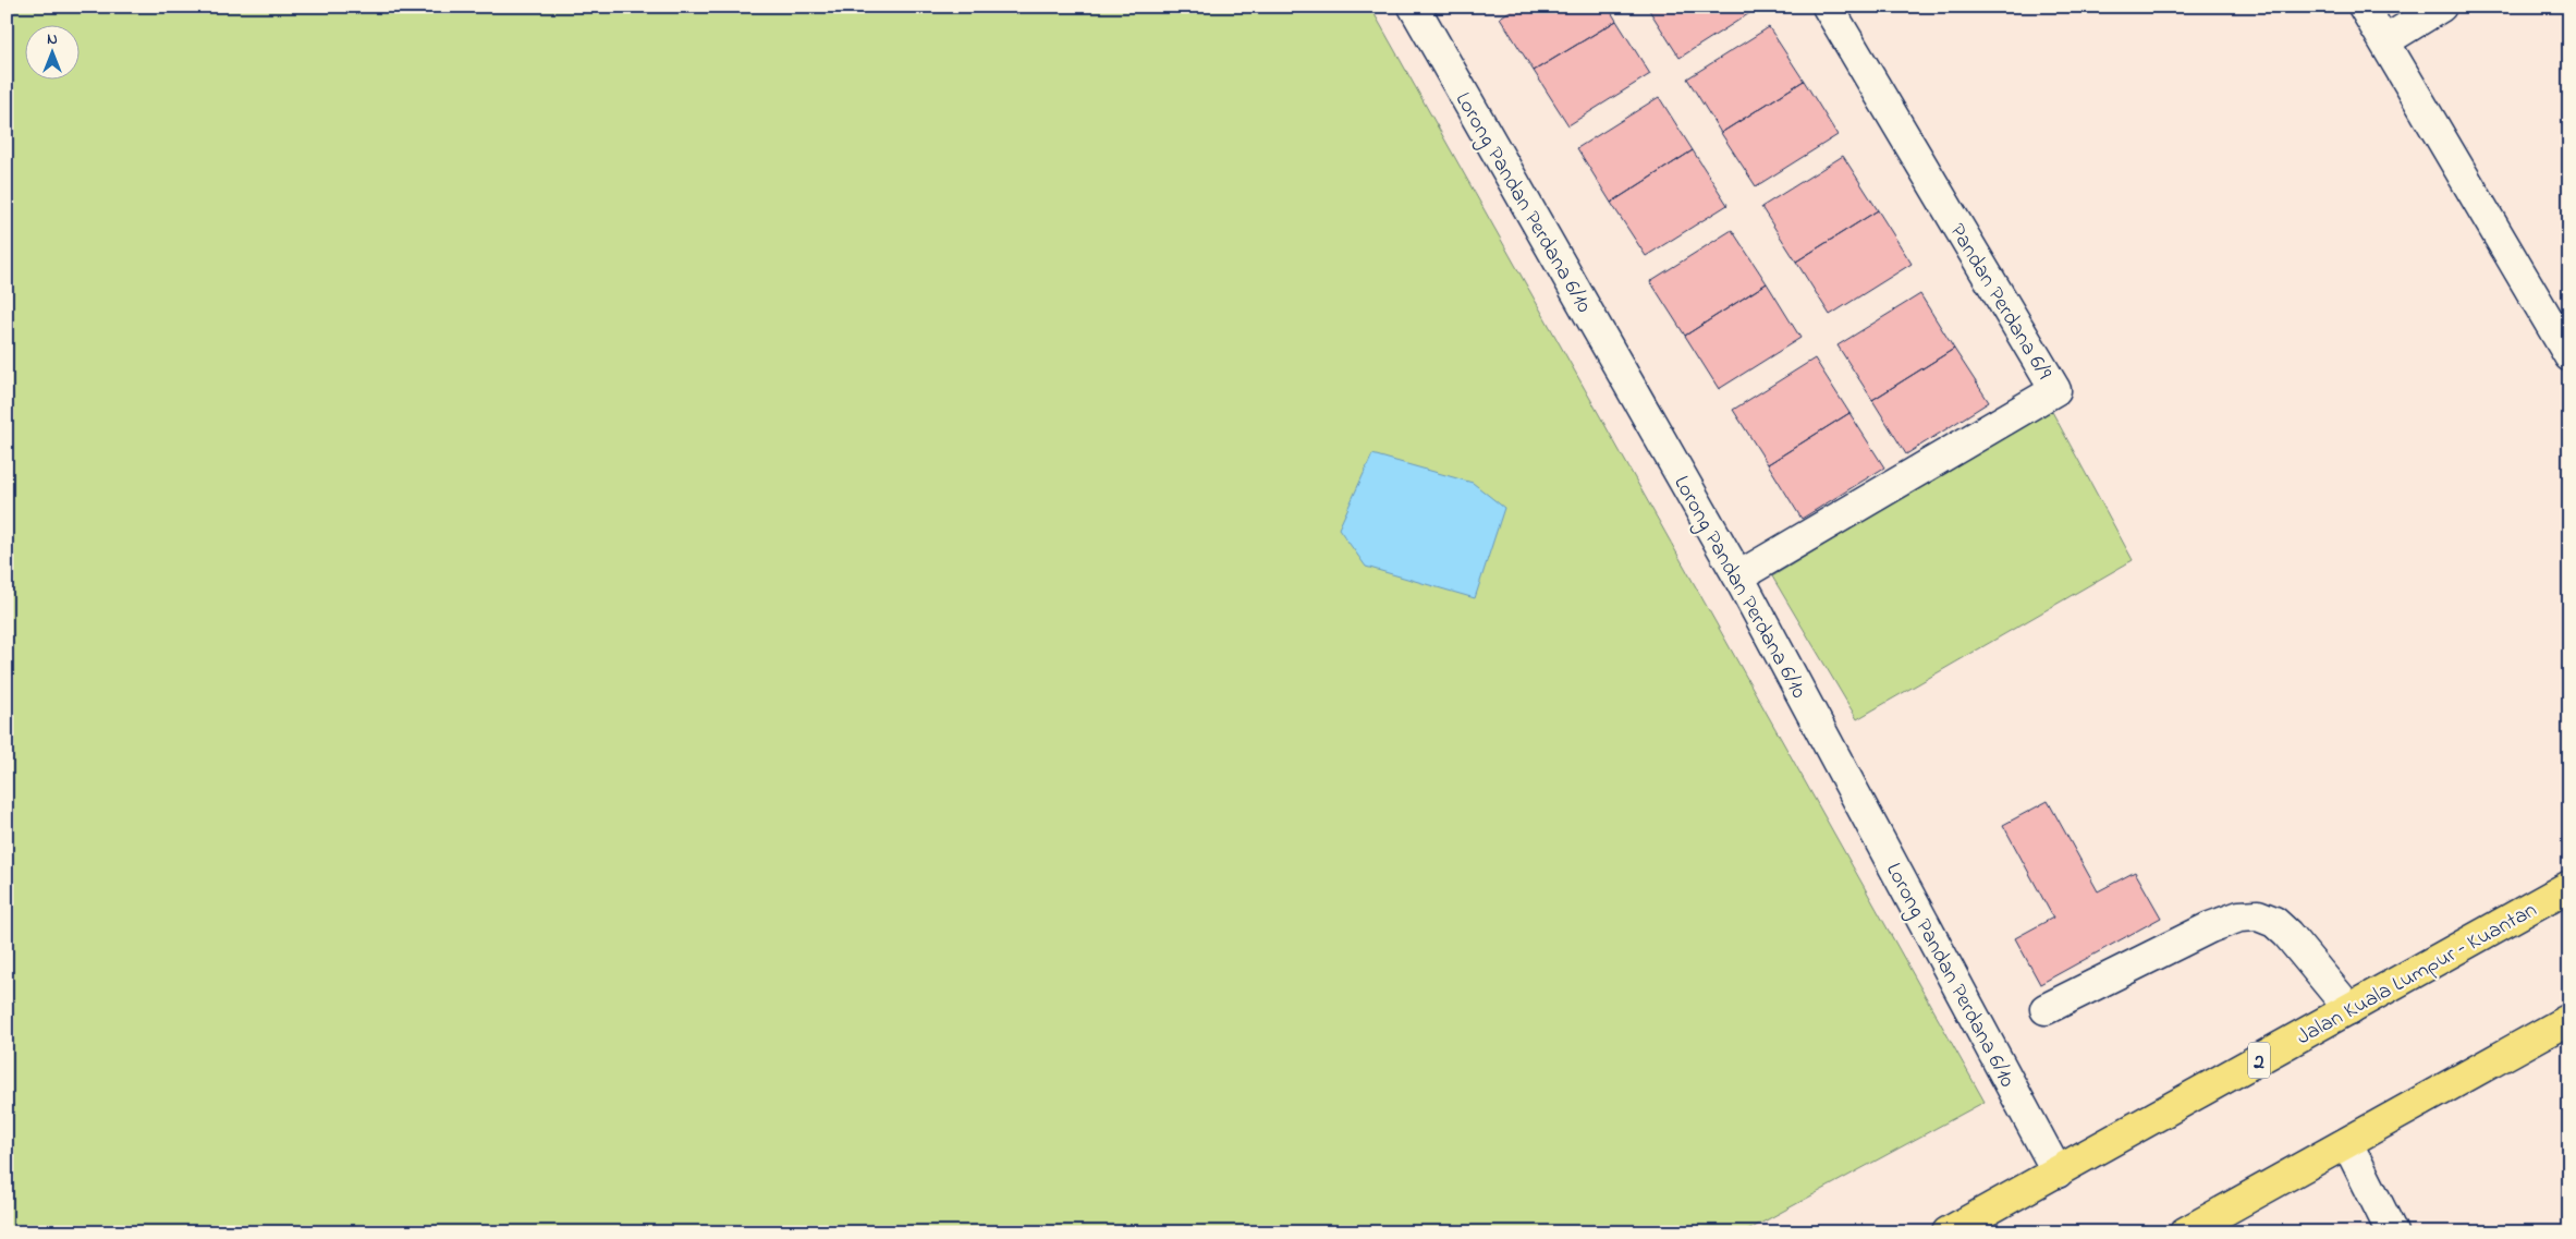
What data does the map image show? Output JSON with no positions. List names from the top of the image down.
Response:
{
  "streets": {
    "highway": ["Jalan Kuala Lumpur – Kuantan", "2"],
    "street": ["Lorong Pandan Perdana 6/10", "Pandan Perdana 6/9"]
  },
  "crossings": [
    ["Lorong Pandan Perdana 6/10", "Pandan Perdana 6/9"],
    ["Lorong Pandan Perdana 6/10", "Jalan Kuala Lumpur – Kuantan"]
  ],
  "north": "top"
}
